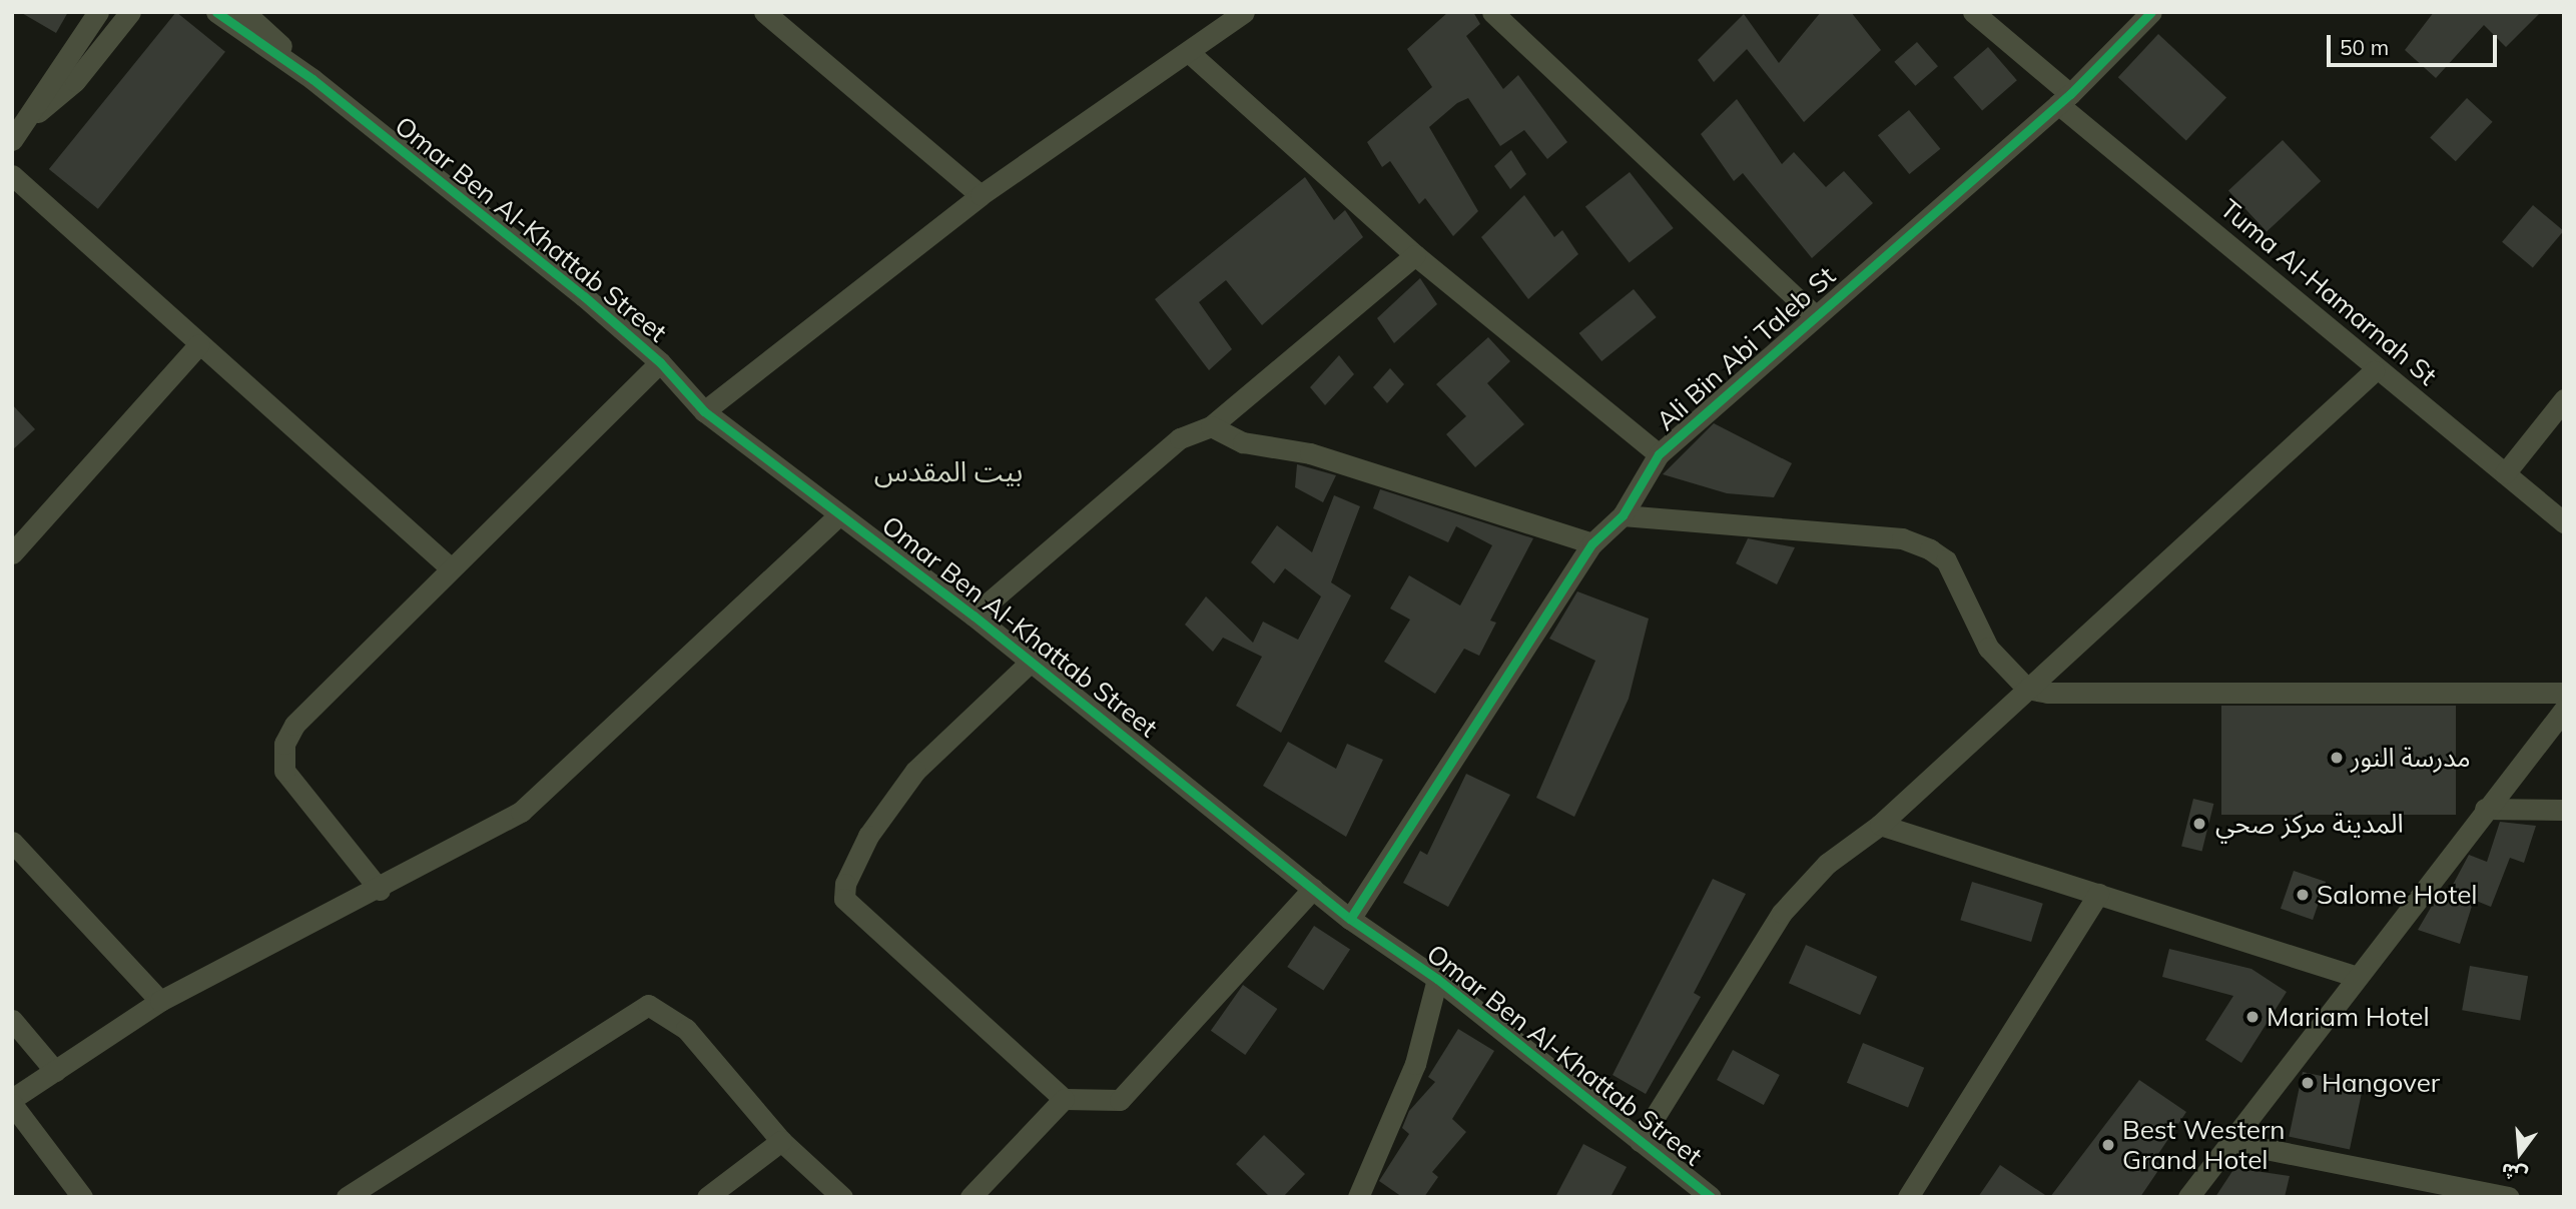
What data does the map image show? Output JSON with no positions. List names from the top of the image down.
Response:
{
  "streets": {
    "street": ["Omar Ben Al-Khattab Street", "Tuma Al-Hamarnah St", "Ali Bin Abi Taleb St"]
  },
  "crossings": [
    ["Omar Ben Al-Khattab Street", "Ali Bin Abi Taleb St"],
    ["Tuma Al-Hamarnah St", "Ali Bin Abi Taleb St"]
  ],
  "districts": ["بيت المقدس"],
  "places": [
    "مدرسة النور",
    "المدينة مركز صحي",
    "Salome Hotel",
    "Mariam Hotel",
    "Hangover",
    "Best Western Grand Hotel"
  ],
  "scale_bar": "50 m",
  "north": "bottom"
}
